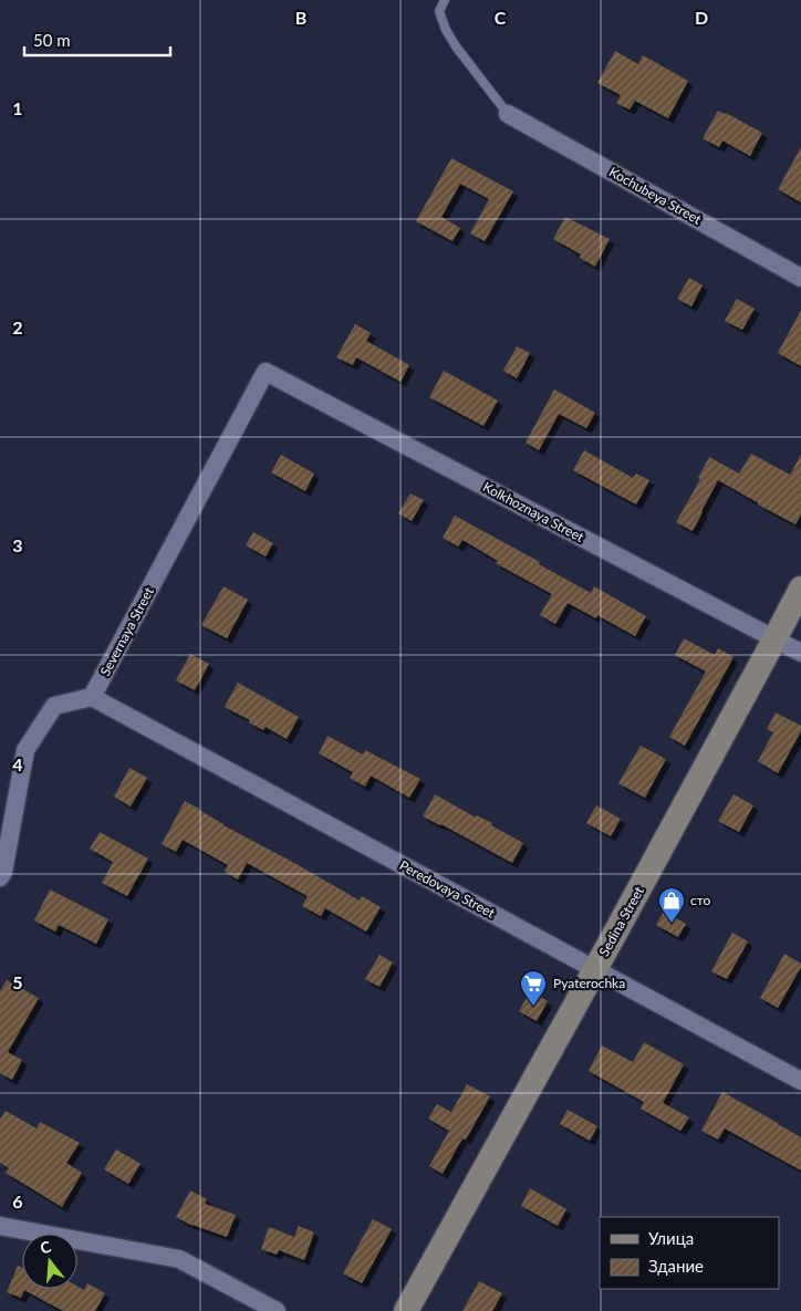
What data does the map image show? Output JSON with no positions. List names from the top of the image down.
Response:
{
  "streets": {
    "main road": ["Sedina Street"],
    "street": [
      "Kochubeya Street",
      "Kolkhoznaya Street",
      "Severnaya Street",
      "Peredovaya Street"
    ]
  },
  "crossings": [
    ["Kolkhoznaya Street", "Severnaya Street"],
    ["Kolkhoznaya Street", "Sedina Street"],
    ["Severnaya Street", "Peredovaya Street"],
    ["Peredovaya Street", "Sedina Street"]
  ],
  "places": {
    "shop": ["сто"],
    "supermarket": ["Pyaterochka"]
  },
  "legend": ["Улица", "Здание"],
  "scale_bar": "50 m",
  "north": "top",
  "grid": {
    "columns": ["B", "C", "D"],
    "rows": [
      "1",
      "2",
      "3",
      "4",
      "5",
      "6"
    ]
  }
}
